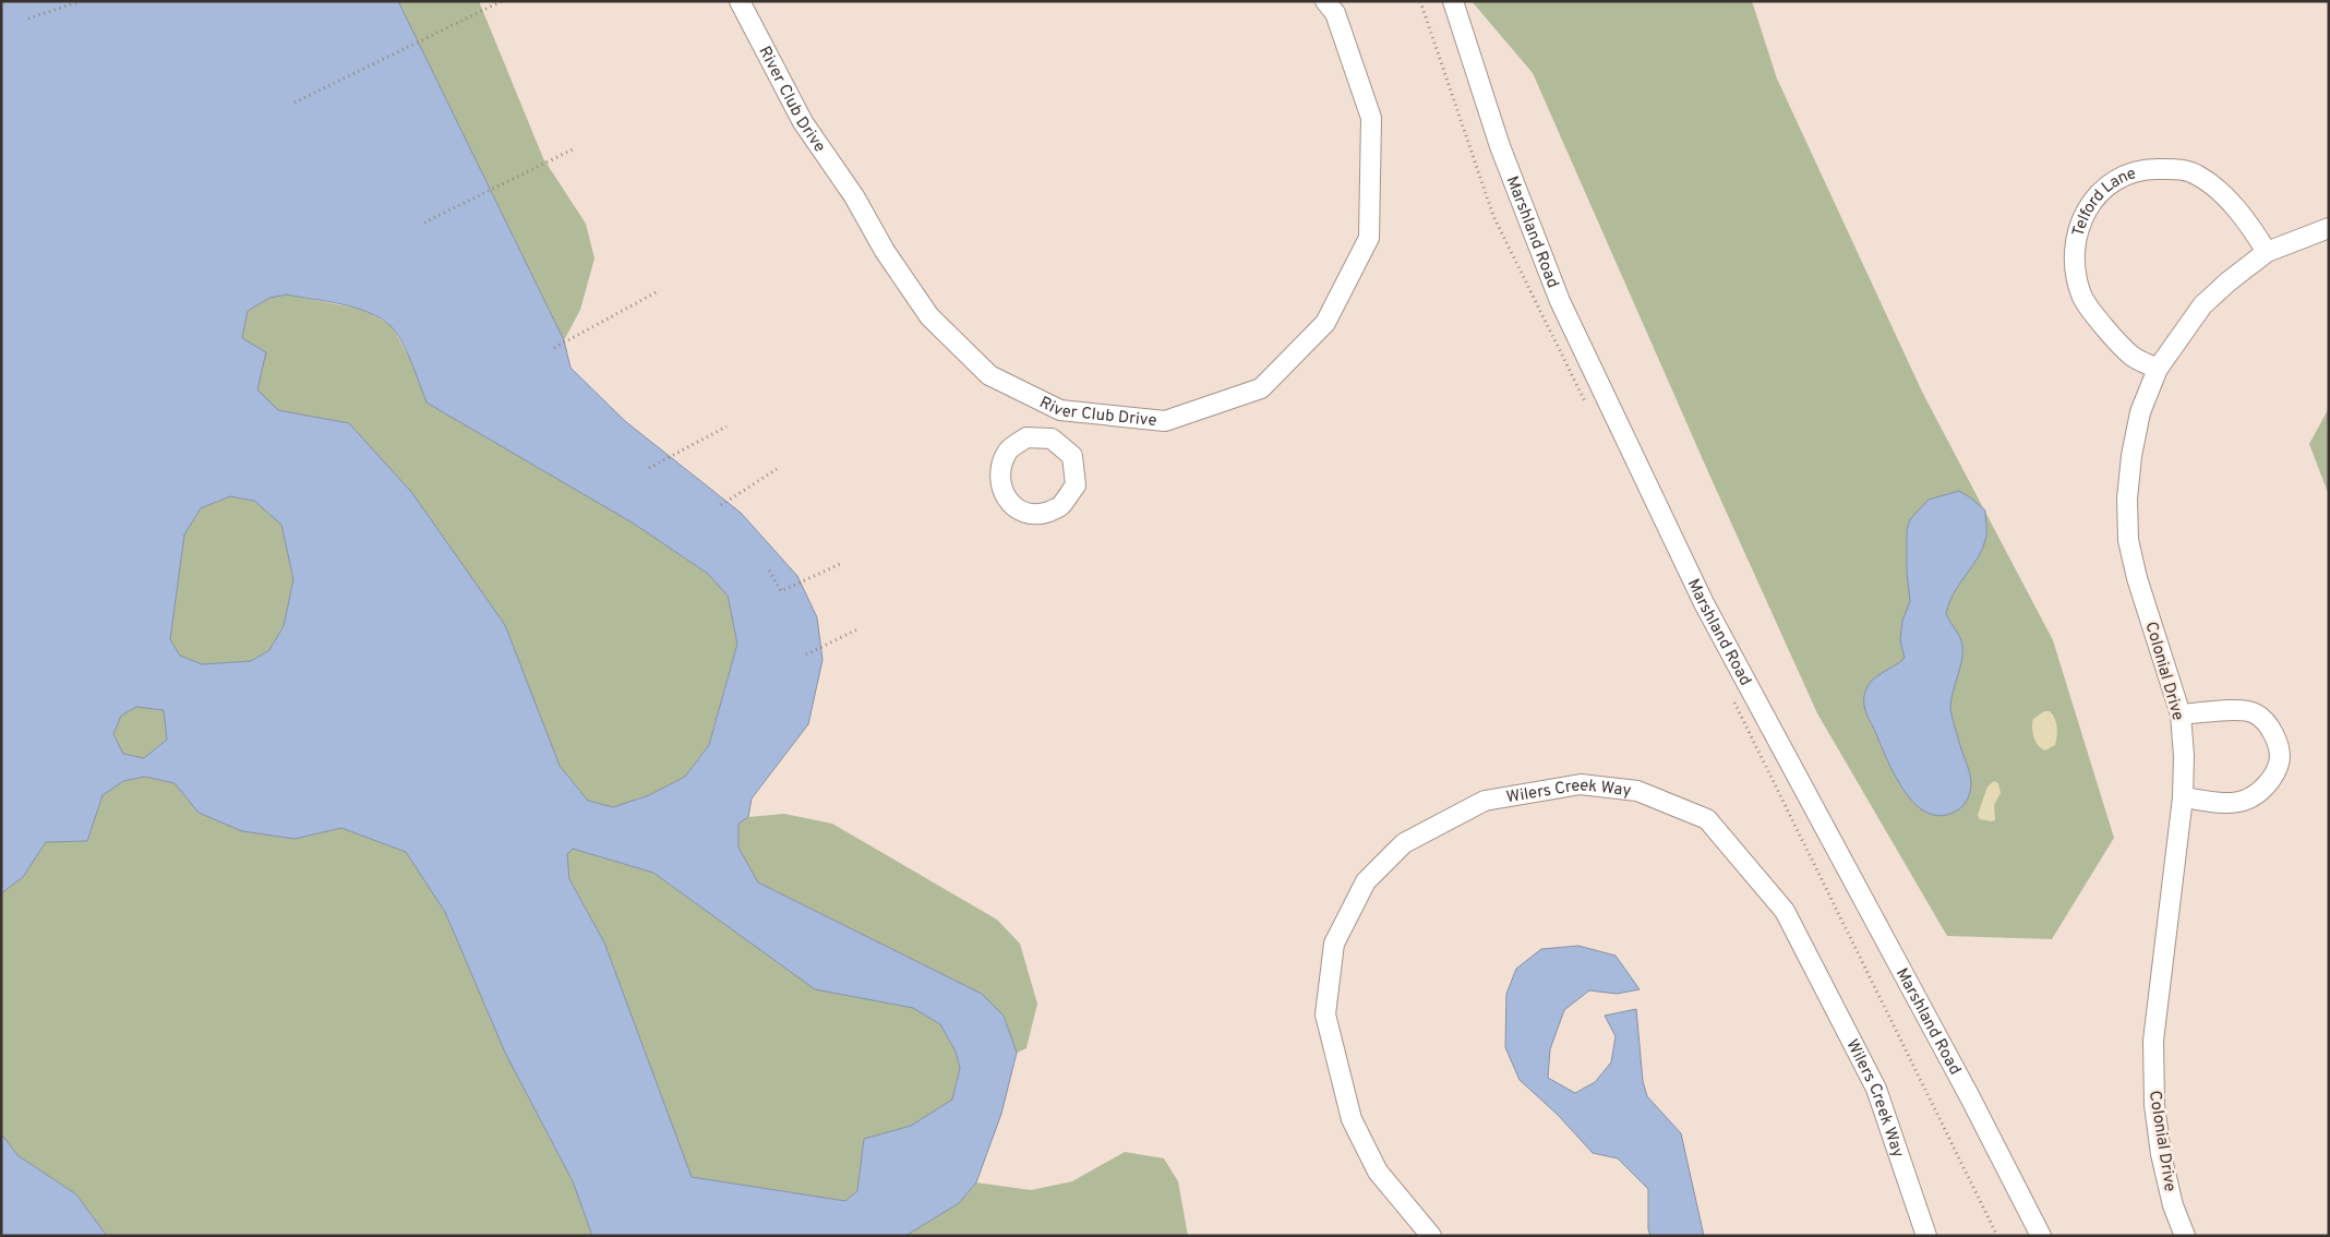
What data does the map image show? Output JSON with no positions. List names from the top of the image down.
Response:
{
  "streets": {
    "street": [
      "River Club Drive",
      "Telford Lane",
      "Marshland Road",
      "Colonial Drive",
      "Wilers Creek Way"
    ]
  },
  "crossings": [
    ["Telford Lane", "Colonial Drive"]
  ]
}
